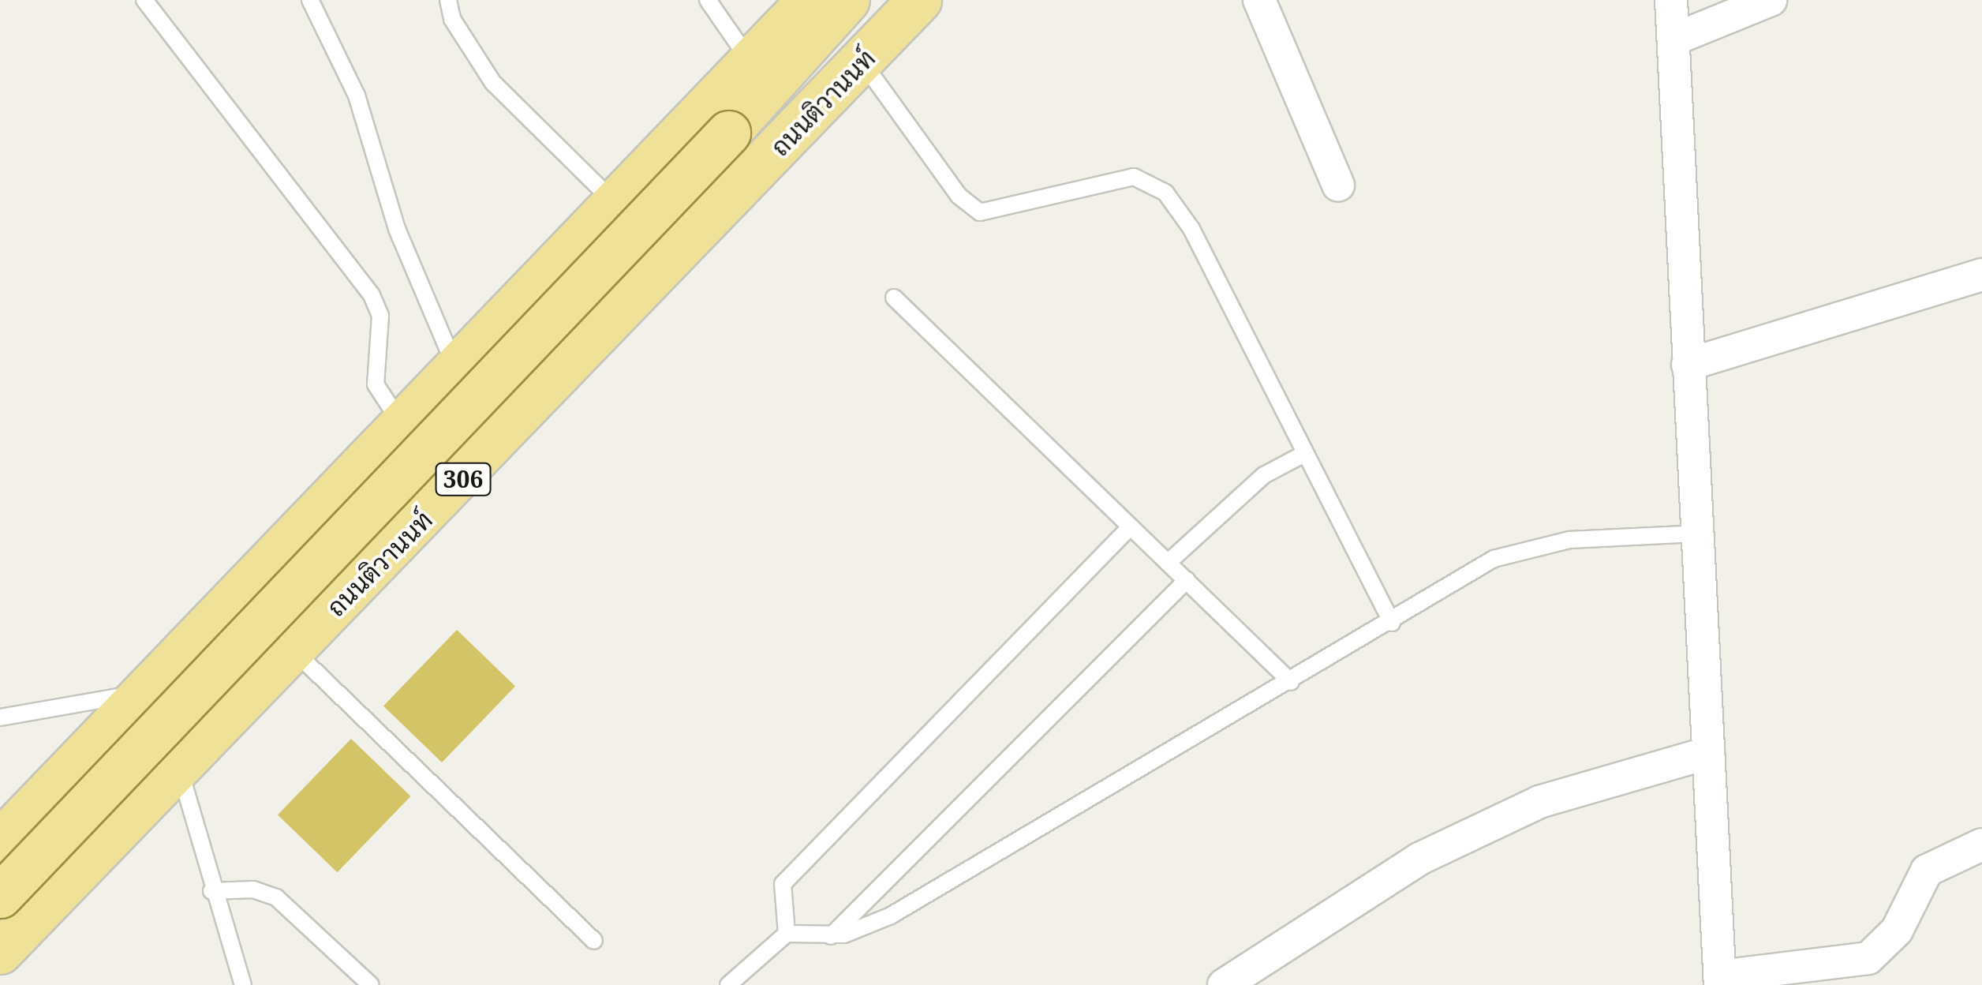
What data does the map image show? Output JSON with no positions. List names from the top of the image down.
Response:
{
  "streets": {
    "main road": ["ถนนติวานนท์", "306"]
  }
}
